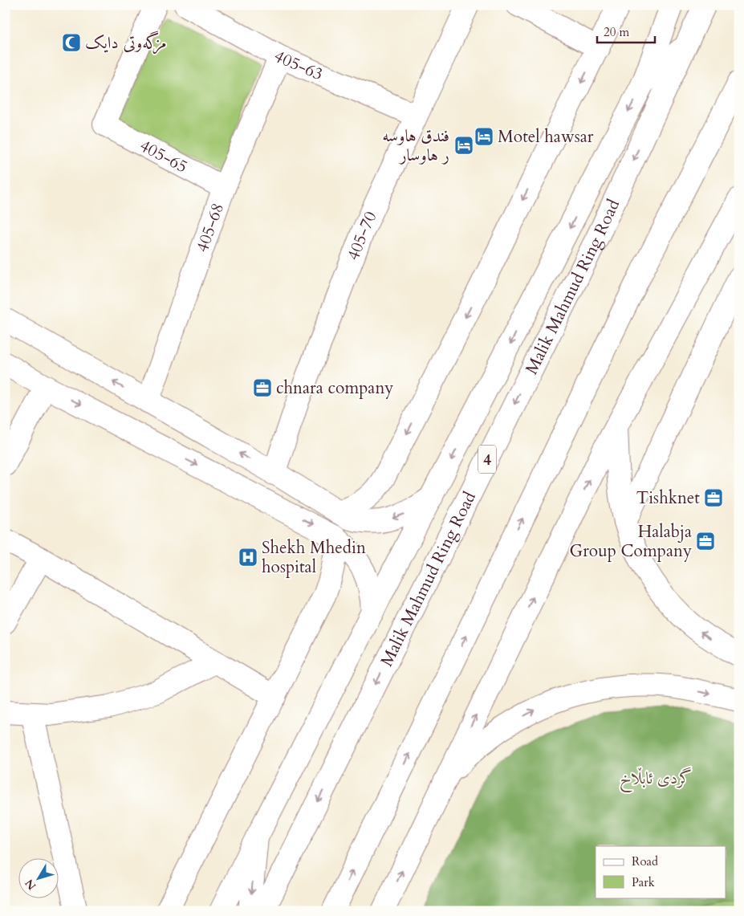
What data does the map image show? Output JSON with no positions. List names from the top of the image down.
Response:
{
  "streets": {
    "main road": [
      "405-63",
      "405-65",
      "405-68",
      "405-70",
      "Malik Mahmud Ring Road",
      "4"
    ]
  },
  "crossings": [
    ["405-63", "405-68"],
    ["405-63", "405-70"],
    ["405-65", "405-68"]
  ],
  "parks": ["گردی ئابڵاخ"],
  "places": {
    "mosque": ["مزگەوتی دایک"],
    "hotel": ["Motel hawsar", "فندق هاوسه ر هاوسار"],
    "office": ["chnara company", "Tishknet", "Halabja Group Company"],
    "hospital": ["Shekh Mhedin hospital"]
  },
  "legend": ["Road", "Park"],
  "scale_bar": "20 m",
  "north": "bottom left"
}
